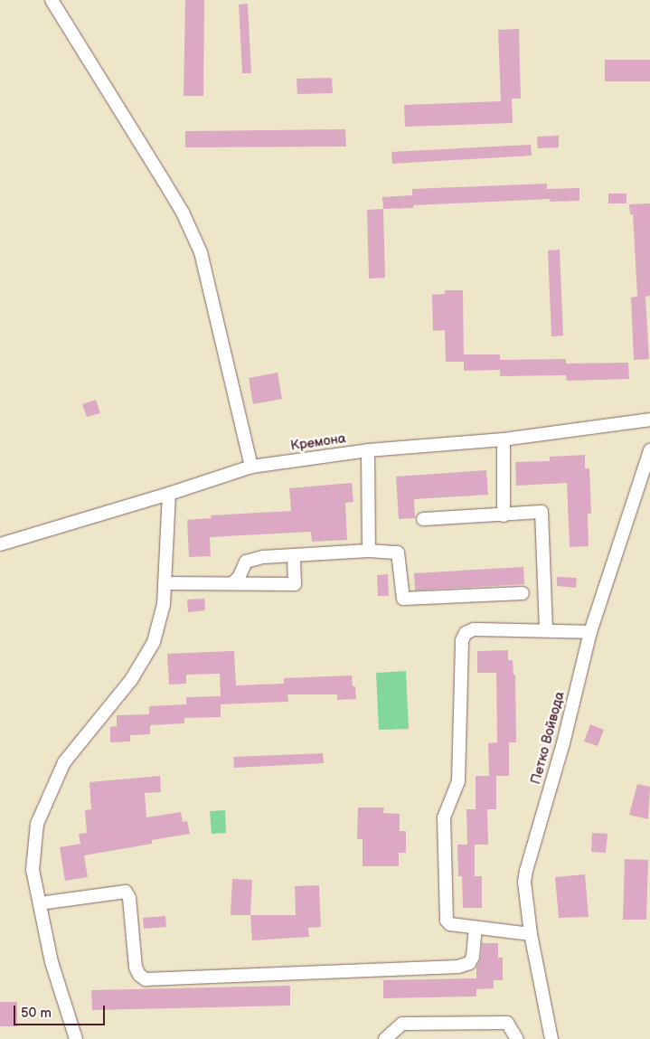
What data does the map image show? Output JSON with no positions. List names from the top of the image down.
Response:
{
  "streets": {
    "street": ["Кремона", "Петко Войвода"]
  },
  "scale_bar": "50 m"
}
